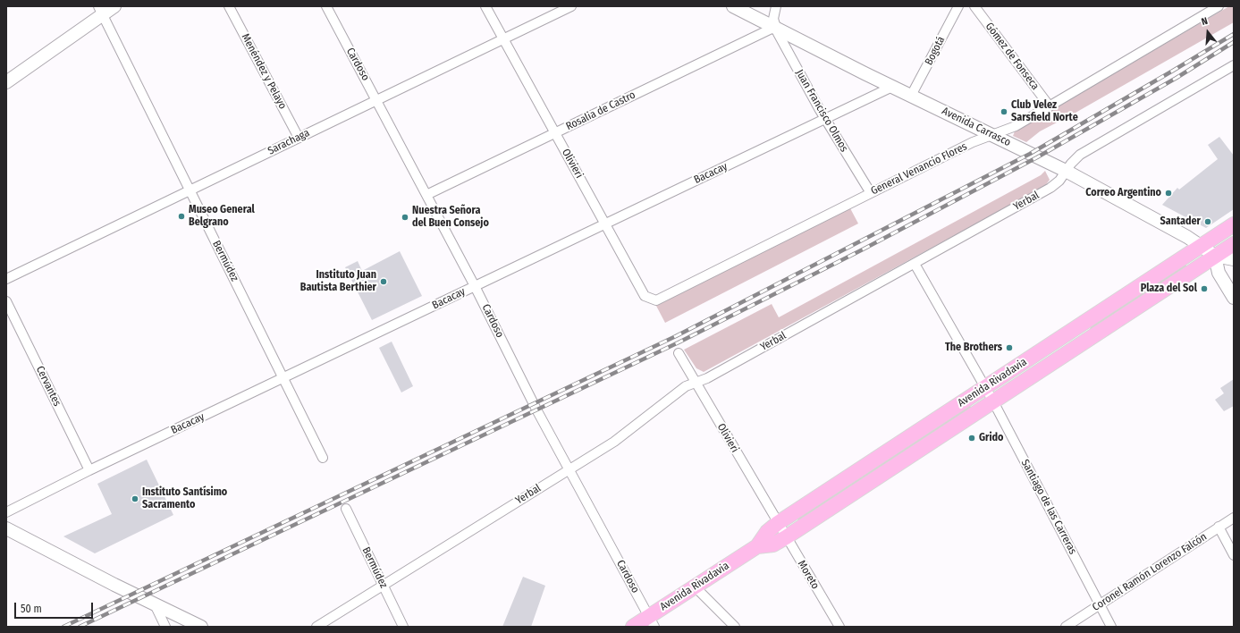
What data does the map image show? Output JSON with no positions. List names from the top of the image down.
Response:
{
  "streets": {
    "main road": ["Avenida Carrasco", "Avenida Rivadavia"],
    "street": [
      "Bogotá",
      "Gómez de Fonseca",
      "Cardoso",
      "Menéndez y Pelayo",
      "Rosalia de Castro",
      "Juan Francisco Olmos",
      "Sarachaga",
      "Olivieri",
      "General Venancio Flores",
      "Bacacay",
      "Yerbal",
      "Bermúdez",
      "Cervantes",
      "Santiago de las Carreras",
      "Coronel Ramón Lorenzo Falcón",
      "Moreto"
    ]
  },
  "crossings": [
    ["Bogotá", "Avenida Carrasco"],
    ["Gómez de Fonseca", "General Venancio Flores"],
    ["Cardoso", "Rosalia de Castro"],
    ["Cardoso", "Sarachaga"],
    ["Cardoso", "Bacacay"],
    ["Cardoso", "Yerbal"],
    ["Cardoso", "Avenida Rivadavia"],
    ["Menéndez y Pelayo", "Sarachaga"],
    ["Rosalia de Castro", "Juan Francisco Olmos"],
    ["Rosalia de Castro", "Avenida Carrasco"],
    ["Rosalia de Castro", "Olivieri"],
    ["Juan Francisco Olmos", "Avenida Carrasco"],
    ["Juan Francisco Olmos", "General Venancio Flores"],
    ["Juan Francisco Olmos", "Bacacay"],
    ["Avenida Carrasco", "General Venancio Flores"],
    ["Avenida Carrasco", "Bacacay"],
    ["Avenida Carrasco", "Yerbal"],
    ["Avenida Carrasco", "Avenida Rivadavia"],
    ["Sarachaga", "Olivieri"],
    ["Sarachaga", "Bermúdez"],
    ["Olivieri", "General Venancio Flores"],
    ["Olivieri", "Bacacay"],
    ["Olivieri", "Yerbal"],
    ["Olivieri", "Avenida Rivadavia"],
    ["Olivieri", "Moreto"],
    ["Bacacay", "Bermúdez"],
    ["Bacacay", "Cervantes"],
    ["Yerbal", "Bermúdez"],
    ["Avenida Rivadavia", "Santiago de las Carreras"],
    ["Avenida Rivadavia", "Moreto"],
    ["Santiago de las Carreras", "Coronel Ramón Lorenzo Falcón"]
  ],
  "places": [
    "Club Velez Sarsfield Norte",
    "Correo Argentino",
    "Museo General Belgrano",
    "Nuestra Señora del Buen Consejo",
    "Santader",
    "Instituto Juan Bautista Berthier",
    "Plaza del Sol",
    "The Brothers",
    "Grido",
    "Instituto Santísimo Sacramento"
  ],
  "scale_bar": "50 m",
  "north": "top"
}
